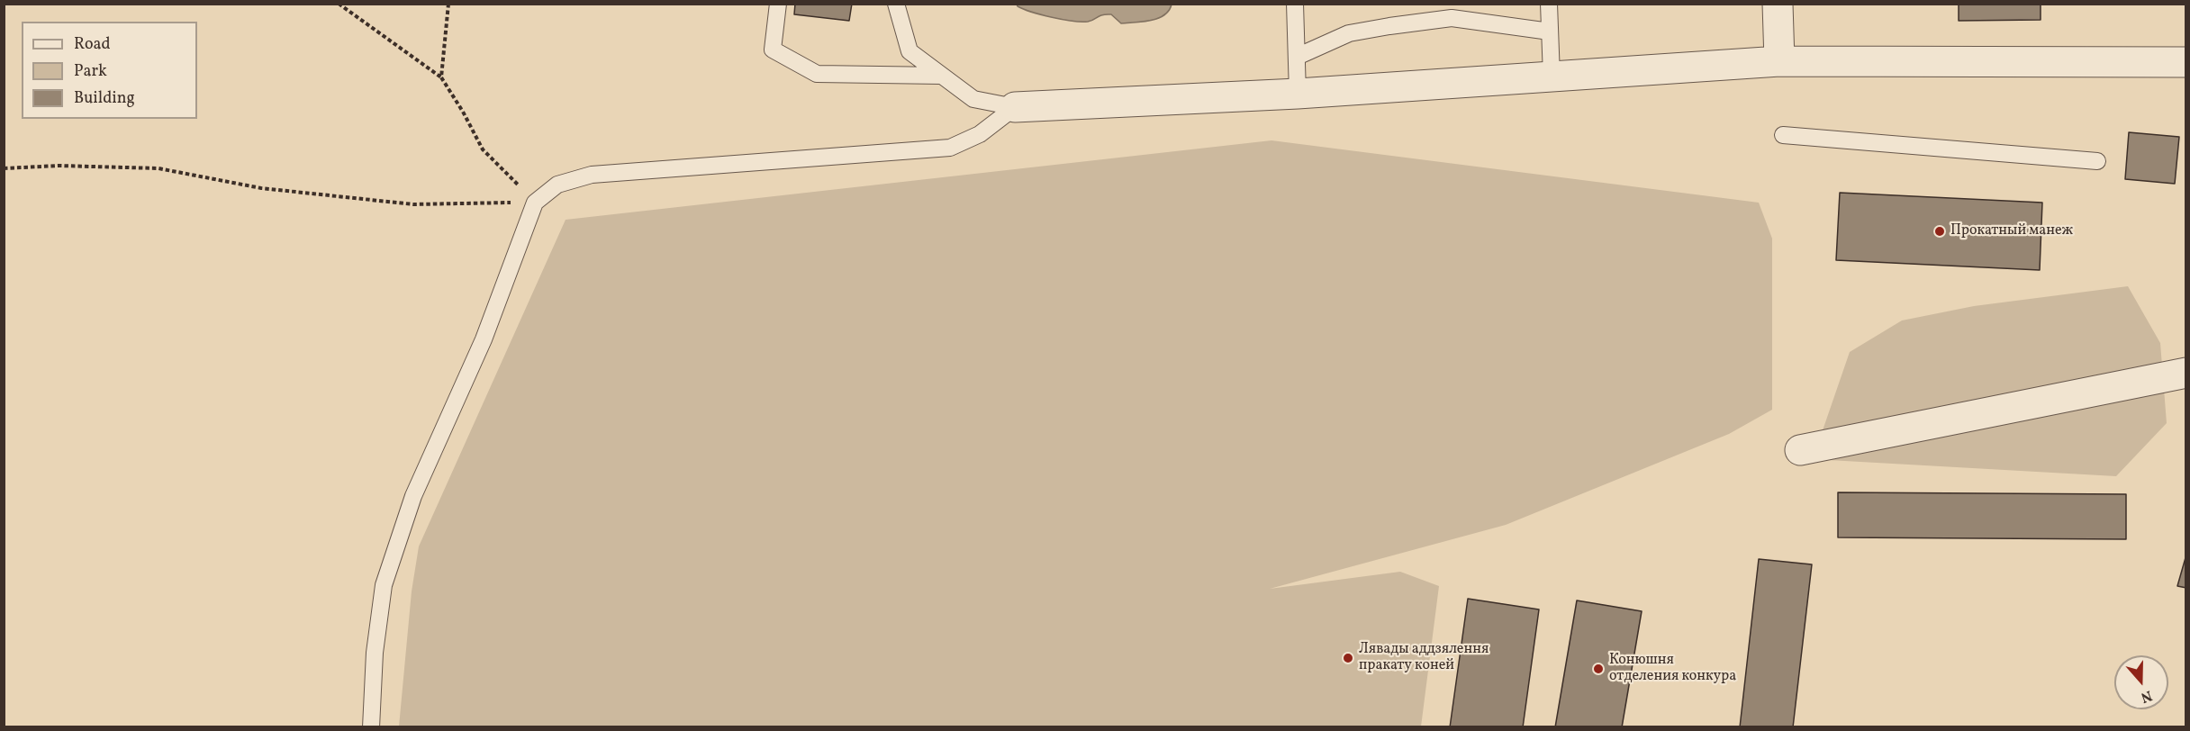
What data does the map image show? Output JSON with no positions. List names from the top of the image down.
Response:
{
  "places": ["Прокатный манеж", "Лявады аддзялення пракату коней", "Конюшня отделения конкура"],
  "legend": ["Road", "Park", "Building"],
  "north": "bottom"
}
